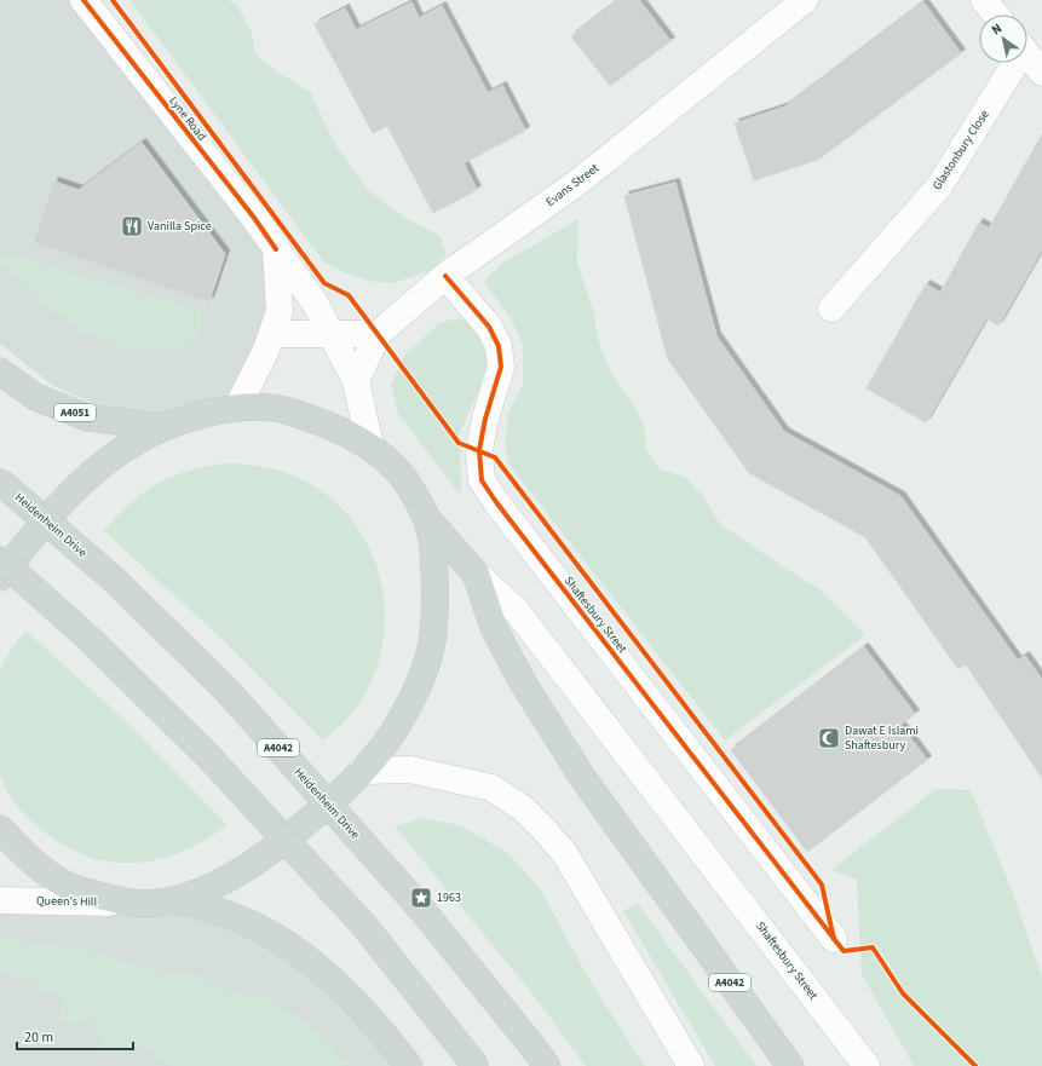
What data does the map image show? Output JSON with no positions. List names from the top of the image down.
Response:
{
  "streets": {
    "main road": [
      "A4051",
      "Heidenheim Drive",
      "Shaftesbury Street",
      "A4042"
    ],
    "street": [
      "Lyne Road",
      "Glastonbury Close",
      "Evans Street",
      "Queen's Hill"
    ]
  },
  "crossings": [
    ["Lyne Road", "Evans Street"],
    ["Evans Street", "Shaftesbury Street"],
    ["Shaftesbury Street", "A4042"]
  ],
  "places": {
    "restaurant": ["Vanilla Spice"],
    "mosque": ["Dawat E Islami Shaftesbury"],
    "place": ["1963"]
  },
  "scale_bar": "20 m",
  "north": "top left"
}
